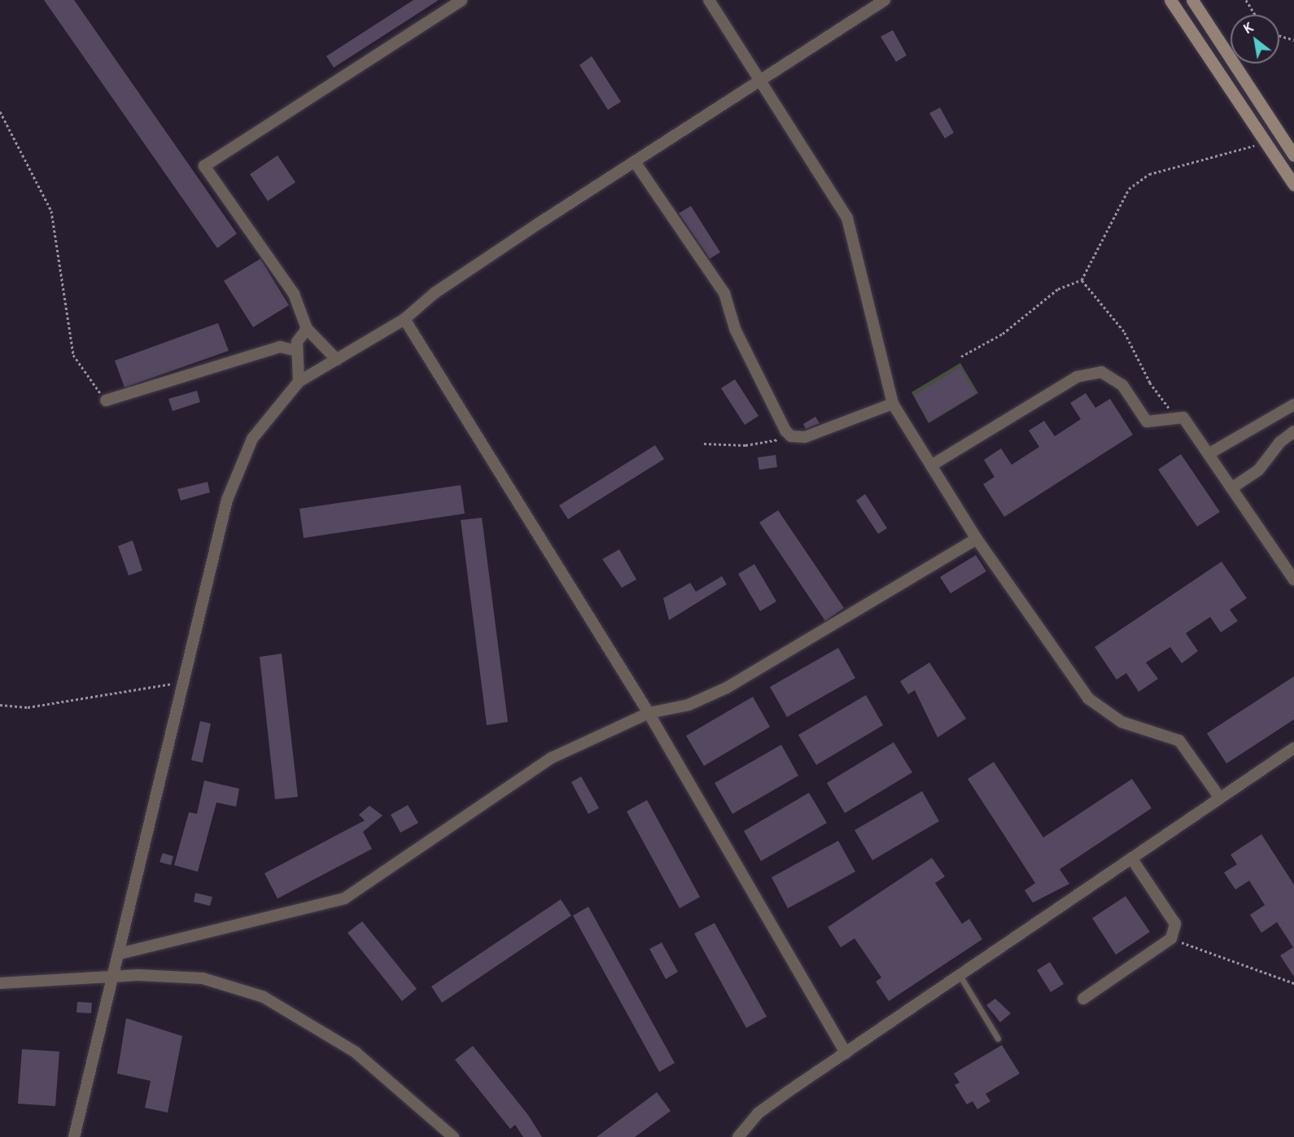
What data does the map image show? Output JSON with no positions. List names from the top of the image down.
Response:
{
  "north": "top left"
}
